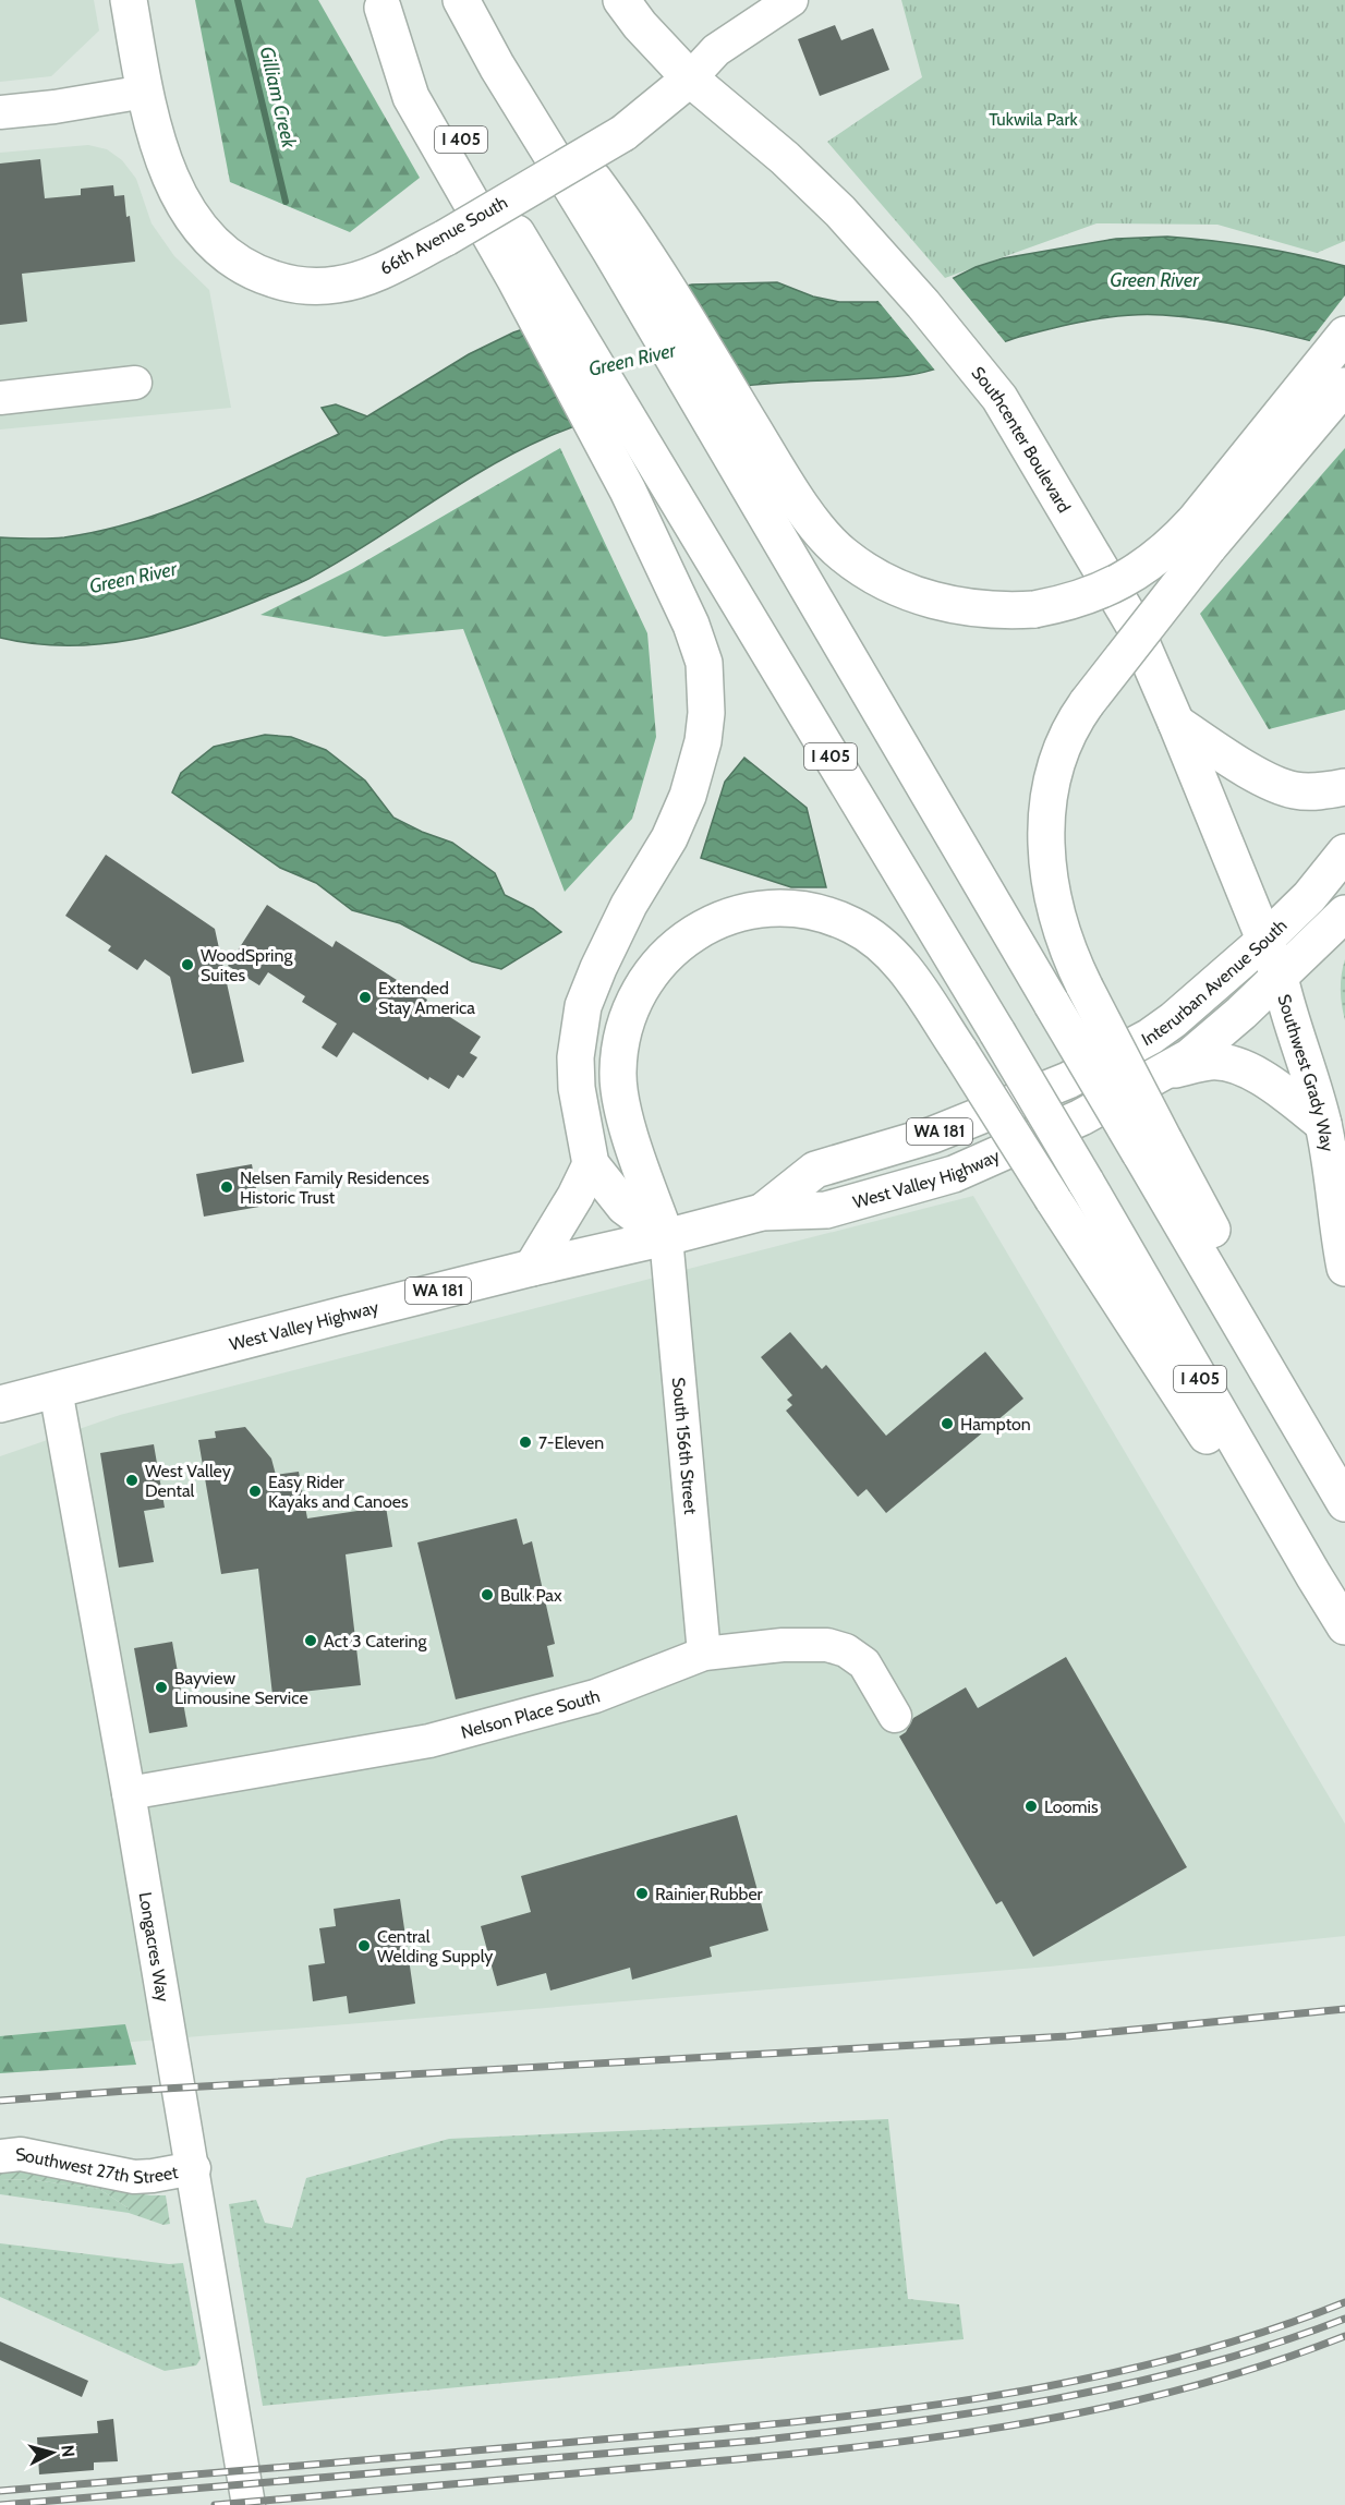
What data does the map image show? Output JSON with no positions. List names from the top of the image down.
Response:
{
  "streets": {
    "main road": [
      "I 405",
      "66th Avenue South",
      "Southcenter Boulevard",
      "Interurban Avenue South",
      "Southwest Grady Way",
      "WA 181",
      "West Valley Highway"
    ],
    "street": [
      "South 156th Street",
      "Nelson Place South",
      "Longacres Way",
      "Southwest 27th Street"
    ]
  },
  "crossings": [
    ["66th Avenue South", "Southcenter Boulevard"],
    ["Southcenter Boulevard", "Interurban Avenue South"],
    ["Southcenter Boulevard", "Southwest Grady Way"],
    ["Interurban Avenue South", "West Valley Highway"],
    ["West Valley Highway", "South 156th Street"],
    ["West Valley Highway", "Longacres Way"],
    ["South 156th Street", "Nelson Place South"],
    ["Nelson Place South", "Longacres Way"],
    ["Longacres Way", "Southwest 27th Street"]
  ],
  "water": ["Gilliam Creek", "Green River"],
  "parks": ["Tukwila Park"],
  "places": [
    "WoodSpring Suites",
    "Extended Stay America",
    "Nelsen Family Residences Historic Trust",
    "Hampton",
    "7-Eleven",
    "West Valley Dental",
    "Easy Rider Kayaks and Canoes",
    "Bulk Pax",
    "Act 3 Catering",
    "Bayview Limousine Service",
    "Loomis",
    "Rainier Rubber",
    "Central Welding Supply"
  ],
  "north": "right"
}
